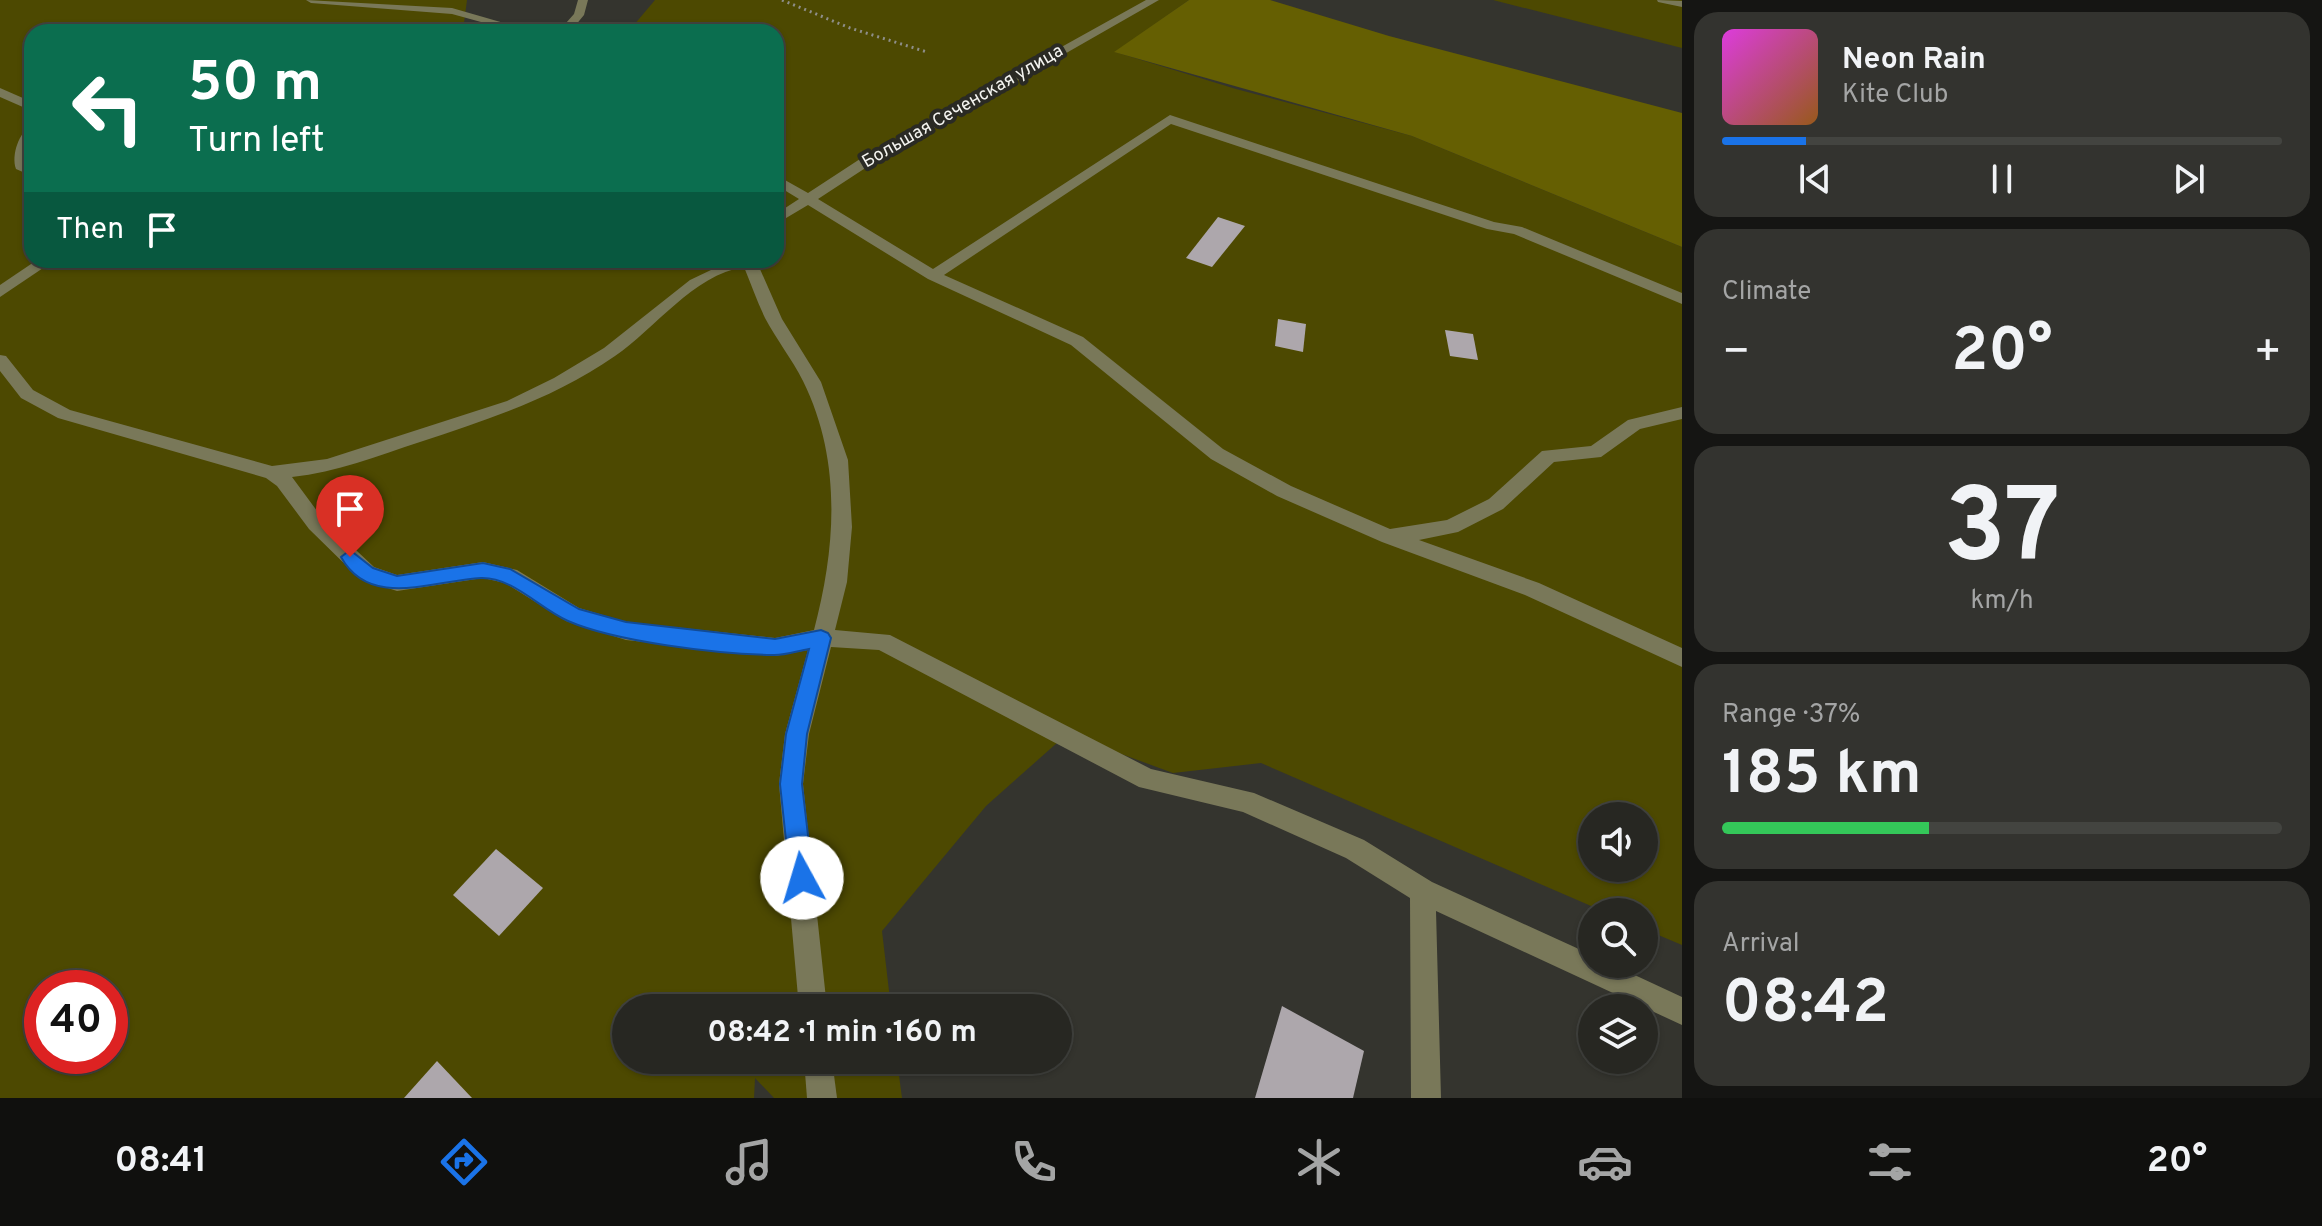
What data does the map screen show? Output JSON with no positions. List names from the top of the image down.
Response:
{
  "streets": {
    "street": ["Большая Сеченская улица"]
  },
  "page": {
    "turn": ["50 m", "Turn left"],
    "song": ["Neon Rain", "Kite Club"],
    "then": "Then",
    "tile": [
      "Climate",
      ["37", "km/h"],
      ["Range · 37%", "185 km"],
      ["Arrival", "08:42"]
    ],
    "heat": ["−", "20°", "+"],
    "limit": "40",
    "trip": "08:42 · 1 min · 160 m",
    "tabs": ["08:41", "20°"]
  }
}
